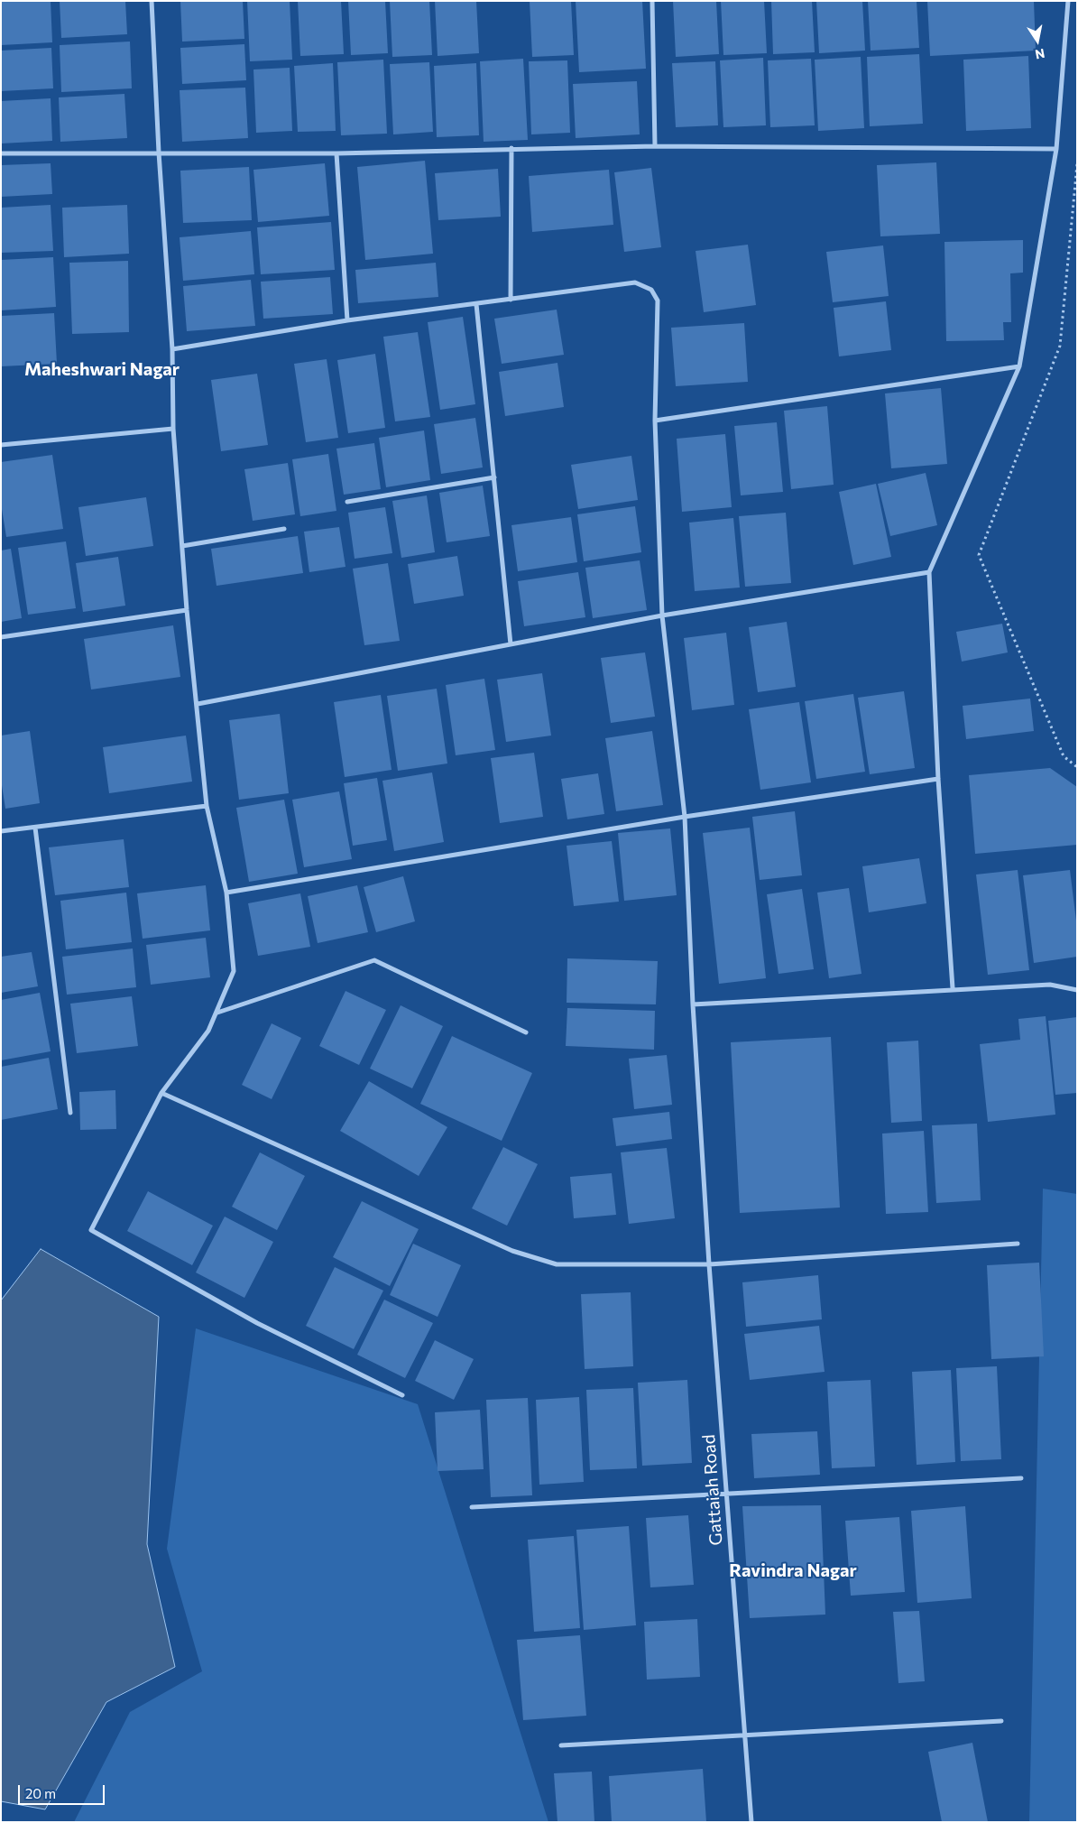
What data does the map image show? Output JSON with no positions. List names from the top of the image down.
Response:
{
  "streets": {
    "street": ["Gattaiah Road"]
  },
  "districts": ["Maheshwari Nagar", "Ravindra Nagar"],
  "scale_bar": "20 m",
  "north": "bottom"
}
